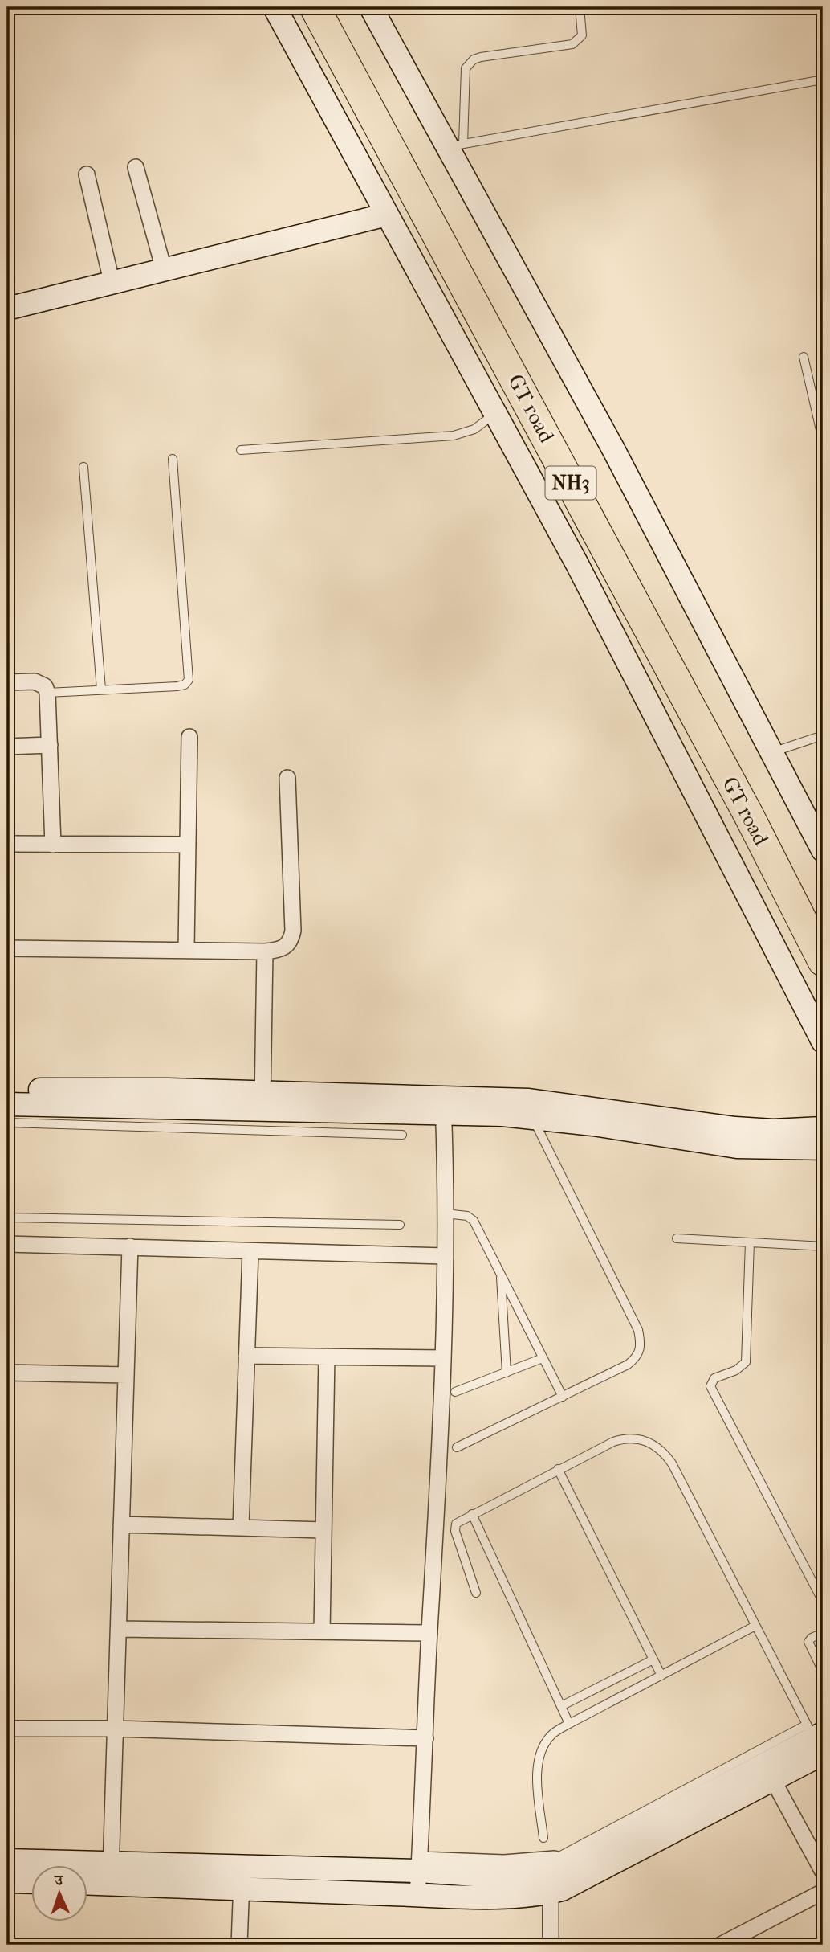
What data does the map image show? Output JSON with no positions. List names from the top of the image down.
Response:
{
  "streets": {
    "highway": ["GT road", "NH3"]
  },
  "north": "top"
}
